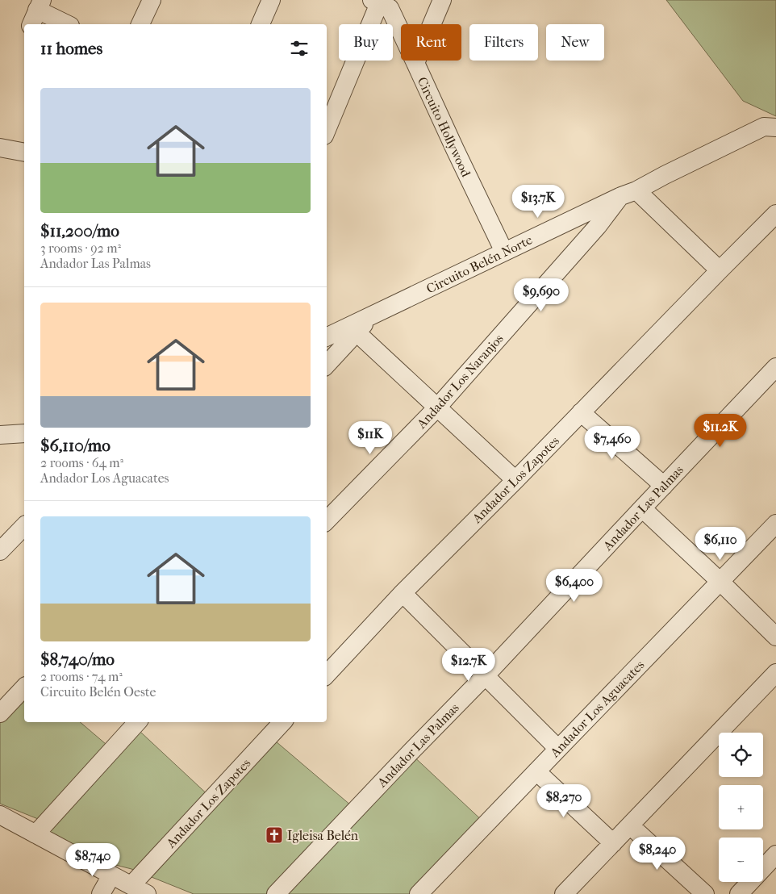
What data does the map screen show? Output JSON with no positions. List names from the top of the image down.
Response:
{
  "streets": {
    "street": [
      "Circuito Hollywood",
      "Circuito Belén Norte",
      "Andador Los Naranjos",
      "Andador Los Zapotes",
      "Andador Las Palmas",
      "Andador Los Aguacates"
    ]
  },
  "crossings": [
    ["Circuito Hollywood", "Circuito Belén Norte"],
    ["Circuito Belén Norte", "Andador Los Naranjos"]
  ],
  "places": {
    "church": ["Igleisa Belén"]
  },
  "page": {
    "chip": [
      "Buy",
      "Rent",
      "Filters",
      "New"
    ],
    "heading": "11 homes",
    "list": [
      {
        "name": "$11,200/mo",
        "note": "3 rooms · 92 m² · Andador Las Palmas"
      },
      {
        "name": "$6,110/mo",
        "note": "2 rooms · 64 m² · Andador Los Aguacates"
      },
      {
        "name": "$8,740/mo",
        "note": "2 rooms · 74 m² · Circuito Belén Oeste"
      }
    ],
    "price": [
      "$13.7K",
      "$9,690",
      "$11.2K",
      "$11K",
      "$7,460",
      "$6,110",
      "$6,400",
      "$12.7K",
      "$8,270",
      "$8,240",
      "$8,740"
    ],
    "map_buttons": ["+", "−"]
  }
}
